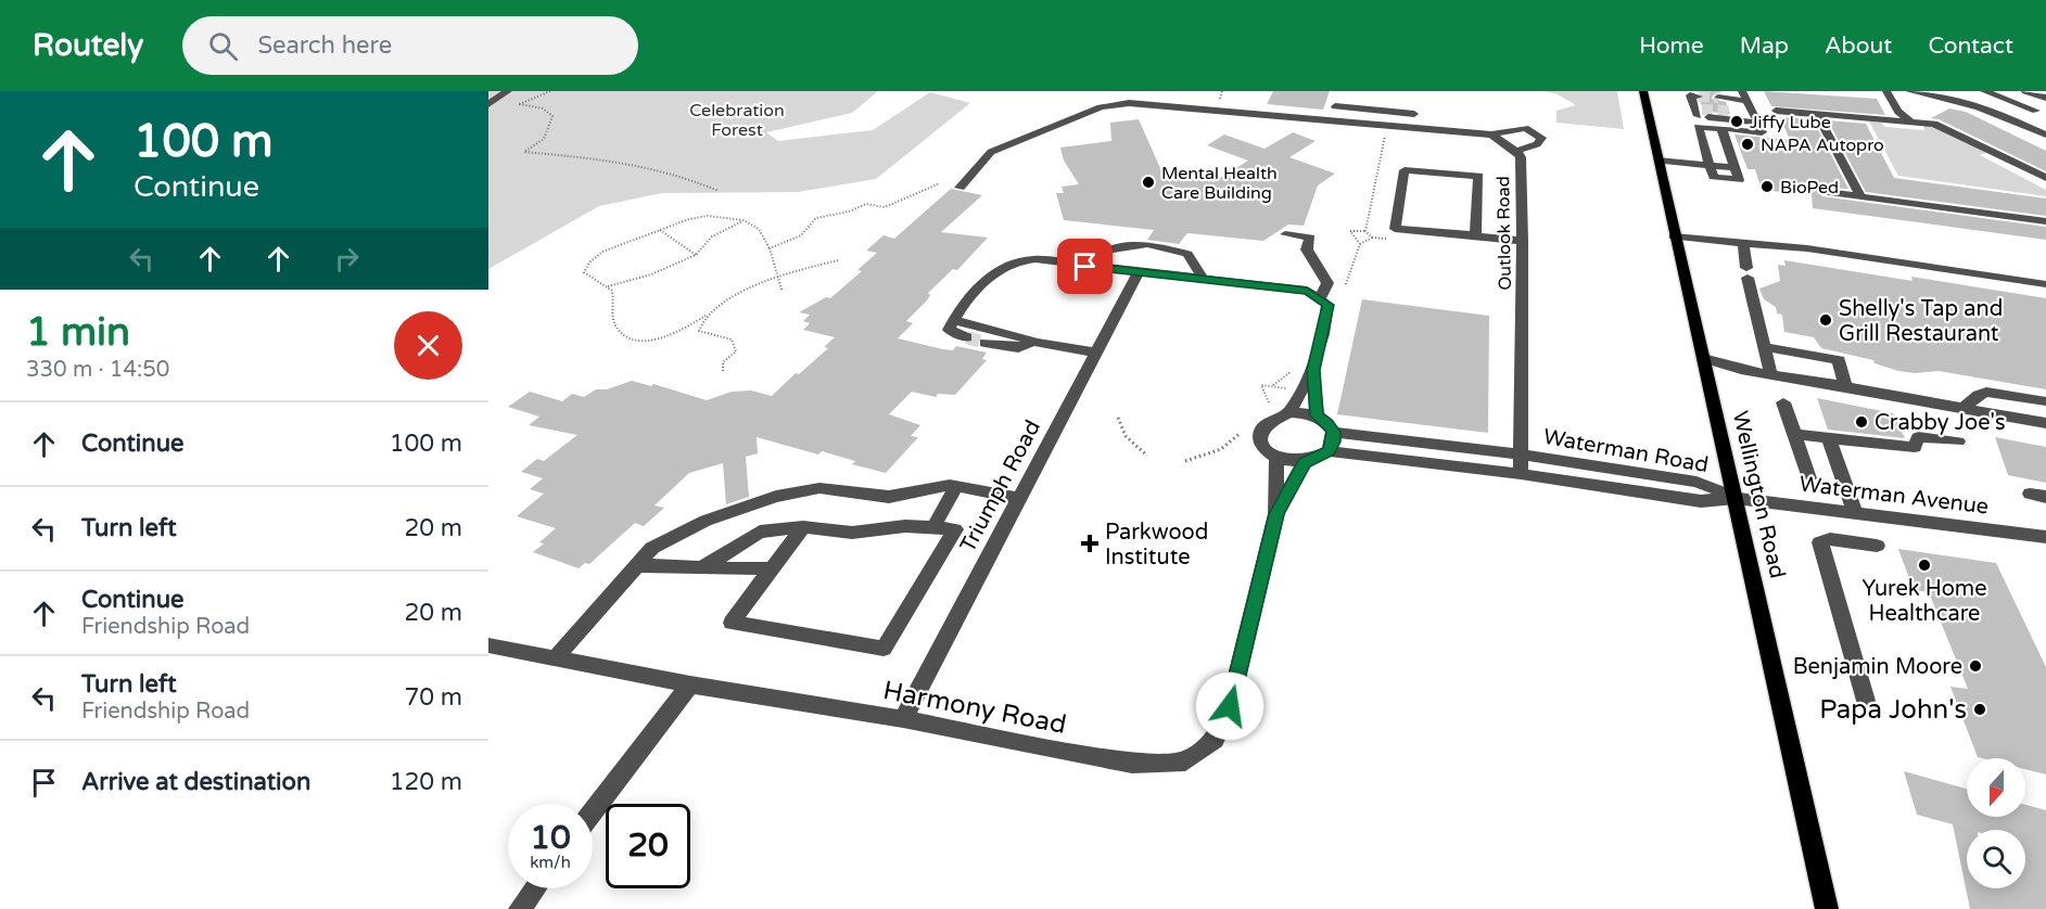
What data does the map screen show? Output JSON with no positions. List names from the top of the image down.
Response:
{
  "streets": {
    "main road": ["Wellington Road"],
    "street": [
      "Outlook Road",
      "Waterman Road",
      "Triumph Road",
      "Waterman Avenue",
      "Harmony Road"
    ]
  },
  "crossings": [
    ["Outlook Road", "Waterman Road"],
    ["Waterman Road", "Wellington Road"],
    ["Waterman Road", "Waterman Avenue"],
    ["Waterman Road", "Harmony Road"],
    ["Triumph Road", "Harmony Road"],
    ["Wellington Road", "Waterman Avenue"]
  ],
  "parks": ["Celebration Forest"],
  "places": {
    "other": [
      "Jiffy Lube",
      "NAPA Autopro",
      "Mental Health Care Building",
      "BioPed",
      "Shelly's Tap and Grill Restaurant",
      "Crabby Joe's",
      "Yurek Home Healthcare",
      "Benjamin Moore",
      "Papa John's"
    ],
    "health": ["Parkwood Institute"]
  },
  "north": "bottom",
  "page": {
    "header": "Routely",
    "search": "Search here",
    "nav": [
      "Home",
      "Map",
      "About",
      "Contact"
    ],
    "turn": ["100 m", "Continue"],
    "heading": ["1 min", "330 m · 14:50"],
    "list": [
      {
        "name": "Continue",
        "value": "100 m"
      },
      {
        "name": "Turn left",
        "value": "20 m"
      },
      {
        "name": "Continue",
        "note": "Friendship Road",
        "value": "20 m"
      },
      {
        "name": "Turn left",
        "note": "Friendship Road",
        "value": "70 m"
      },
      {
        "name": "Arrive at destination",
        "value": "120 m"
      }
    ],
    "speed": "10 km/h",
    "limit": "20"
  }
}
